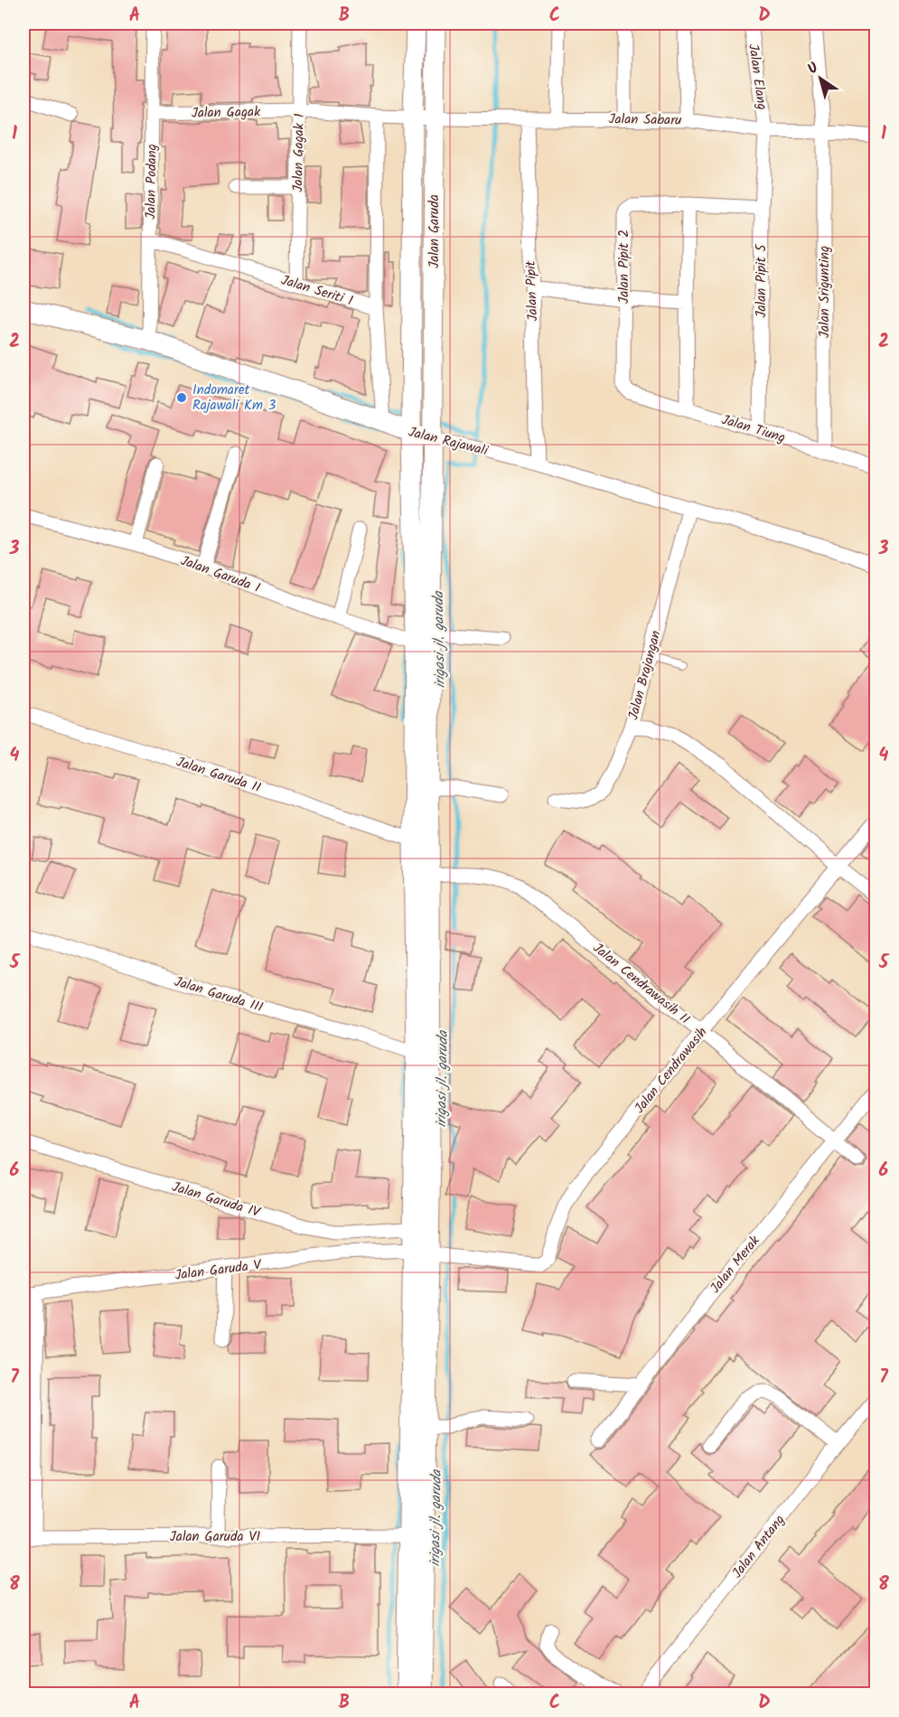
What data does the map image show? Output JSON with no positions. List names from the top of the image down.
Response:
{
  "streets": {
    "main road": ["Jalan Garuda", "Jalan Rajawali"],
    "street": [
      "Jalan Elang",
      "Jalan Gagak",
      "Jalan Sabaru",
      "Jalan Gagak 1",
      "Jalan Podang",
      "Jalan Pipit 2",
      "Jalan Pipit 5",
      "Jalan Seriti 1",
      "Jalan Pipit",
      "Jalan Srigunting",
      "Jalan Tiung",
      "Jalan Garuda I",
      "Jalan Brajangan",
      "Jalan Garuda II",
      "Jalan Cendrawasih II",
      "Jalan Garuda III",
      "Jalan Cendrawasih",
      "Jalan Garuda IV",
      "Jalan Merak",
      "Jalan Garuda V",
      "Jalan Garuda VI",
      "Jalan Antang"
    ]
  },
  "crossings": [
    ["Jalan Elang", "Jalan Sabaru"],
    ["Jalan Elang", "Jalan Pipit 5"],
    ["Jalan Gagak", "Jalan Sabaru"],
    ["Jalan Gagak", "Jalan Gagak 1"],
    ["Jalan Gagak", "Jalan Podang"],
    ["Jalan Sabaru", "Jalan Garuda"],
    ["Jalan Sabaru", "Jalan Pipit 5"],
    ["Jalan Sabaru", "Jalan Pipit"],
    ["Jalan Sabaru", "Jalan Srigunting"],
    ["Jalan Gagak 1", "Jalan Seriti 1"],
    ["Jalan Podang", "Jalan Seriti 1"],
    ["Jalan Podang", "Jalan Rajawali"],
    ["Jalan Garuda", "Jalan Rajawali"],
    ["Jalan Garuda", "Jalan Garuda I"],
    ["Jalan Garuda", "Jalan Garuda II"],
    ["Jalan Pipit 2", "Jalan Pipit 5"],
    ["Jalan Pipit 2", "Jalan Tiung"],
    ["Jalan Pipit 5", "Jalan Tiung"],
    ["Jalan Pipit", "Jalan Rajawali"],
    ["Jalan Srigunting", "Jalan Tiung"],
    ["Jalan Rajawali", "Jalan Brajangan"],
    ["Jalan Cendrawasih II", "Jalan Cendrawasih"],
    ["Jalan Cendrawasih II", "Jalan Merak"],
    ["Jalan Cendrawasih", "Jalan Garuda V"]
  ],
  "water": ["irigasi jl. garuda"],
  "places": ["Indomaret Rajawali Km 3"],
  "north": "top left",
  "grid": {
    "columns": [
      "A",
      "B",
      "C",
      "D"
    ],
    "rows": [
      "1",
      "2",
      "3",
      "4",
      "5",
      "6",
      "7",
      "8"
    ]
  }
}
